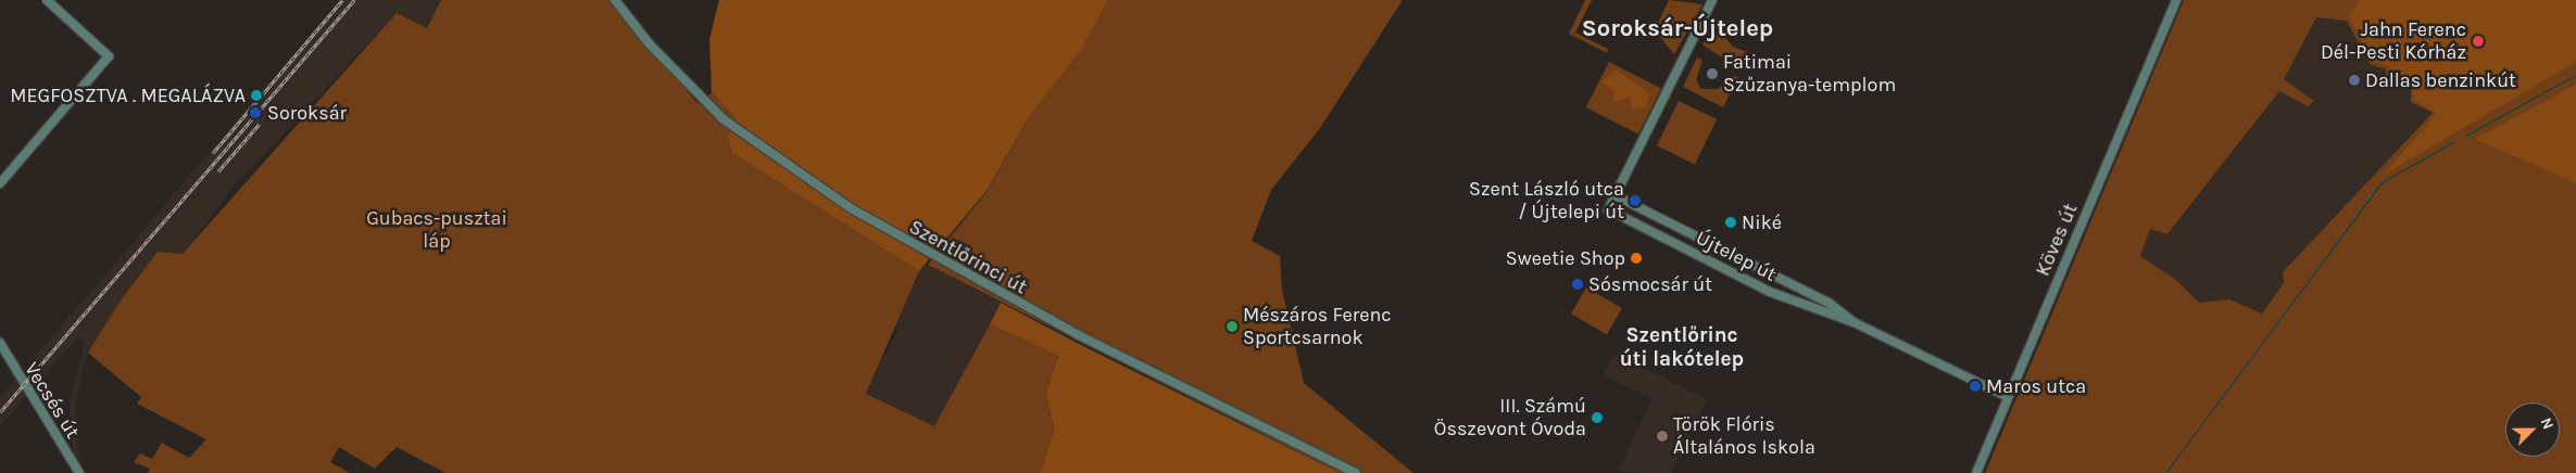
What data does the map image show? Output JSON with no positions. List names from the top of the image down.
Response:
{
  "streets": {
    "street": [
      "Köves út",
      "Újtelep út",
      "Szentlőrinci út",
      "Vecsés út"
    ]
  },
  "crossings": [
    ["Köves út", "Újtelep út"]
  ],
  "districts": ["Soroksár-Újtelep", "Szentlőrinc úti lakótelep"],
  "parks": ["Gubacs-pusztai láp"],
  "places": [
    "Jahn Ferenc Dél-Pesti Kórház",
    "Fatimai Szűzanya-templom",
    "Dallas benzinkút",
    "MEGFOSZTVA . MEGALÁZVA",
    "Soroksár",
    "Szent László utca / Újtelepi út",
    "Niké",
    "Sweetie Shop",
    "Sósmocsár út",
    "Mészáros Ferenc Sportcsarnok",
    "Maros utca",
    "III. Számú Összevont Óvoda",
    "Török Flóris Általános Iskola"
  ],
  "north": "top right"
}
